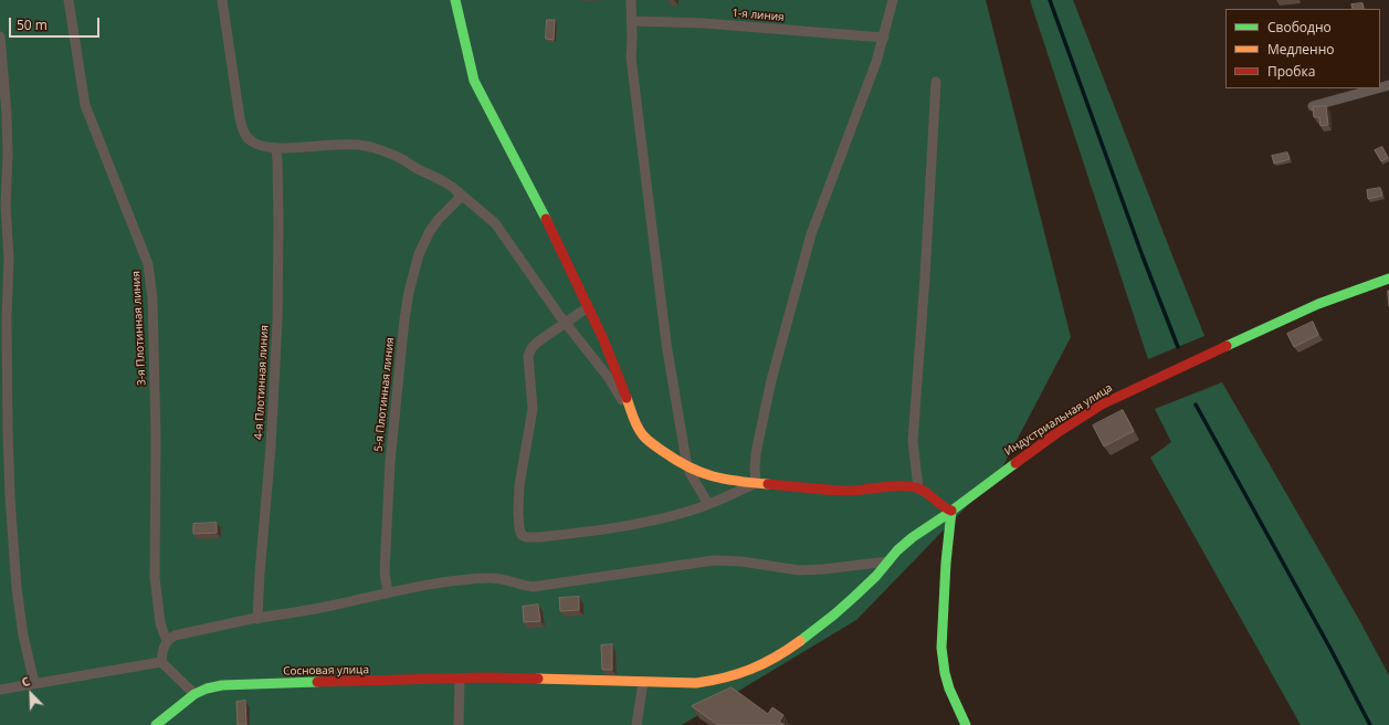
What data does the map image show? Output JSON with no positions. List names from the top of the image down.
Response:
{
  "streets": {
    "street": [
      "1-я линия",
      "3-я Плотинная линия",
      "4-я Плотинная линия",
      "5-я Плотинная линия",
      "Индустриальная улица",
      "Сосновая улица"
    ]
  },
  "crossings": [
    ["Индустриальная улица", "Сосновая улица"]
  ],
  "legend": ["Свободно", "Медленно", "Пробка"],
  "scale_bar": "50 m",
  "north": "top left"
}
